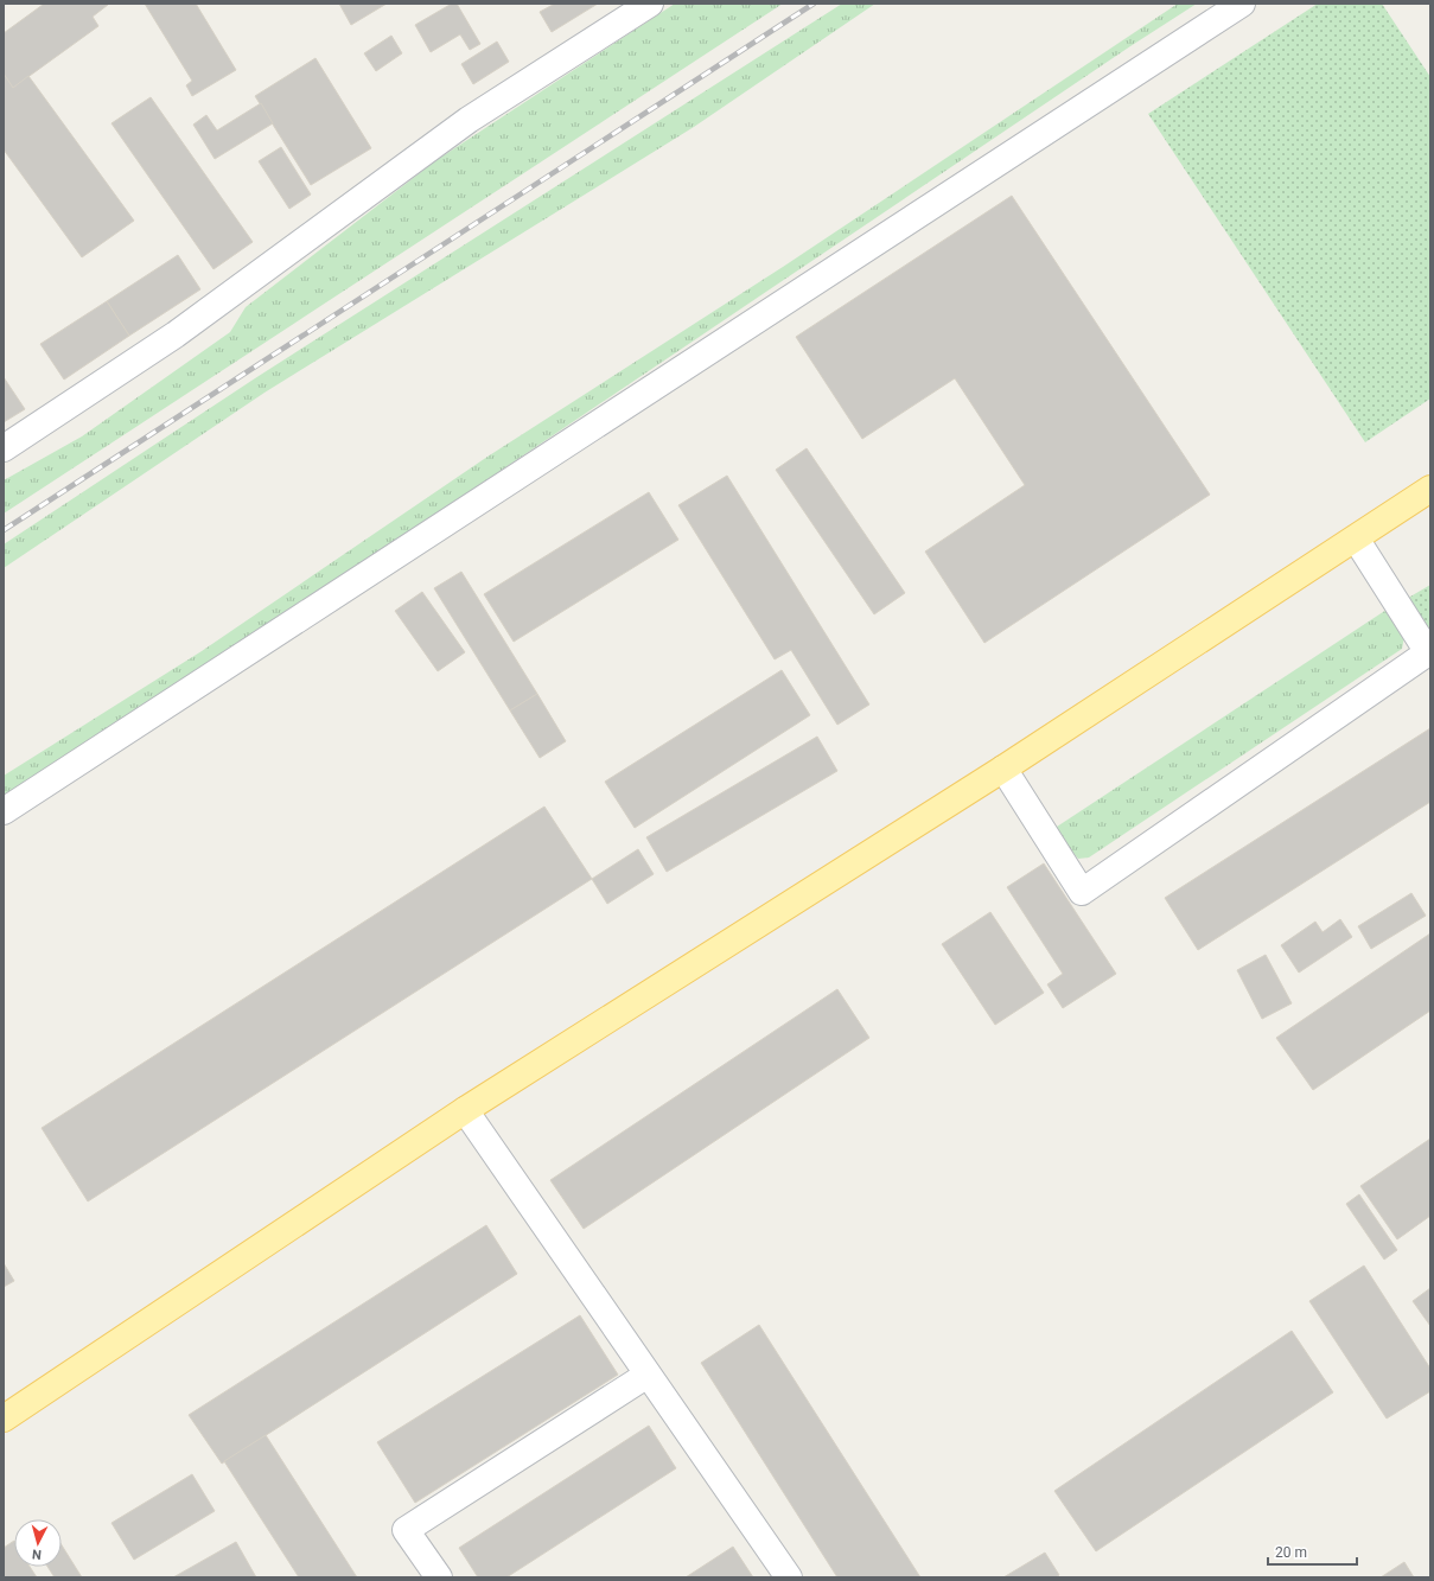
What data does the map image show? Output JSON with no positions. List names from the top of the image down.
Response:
{
  "scale_bar": "20 m",
  "north": "bottom"
}
